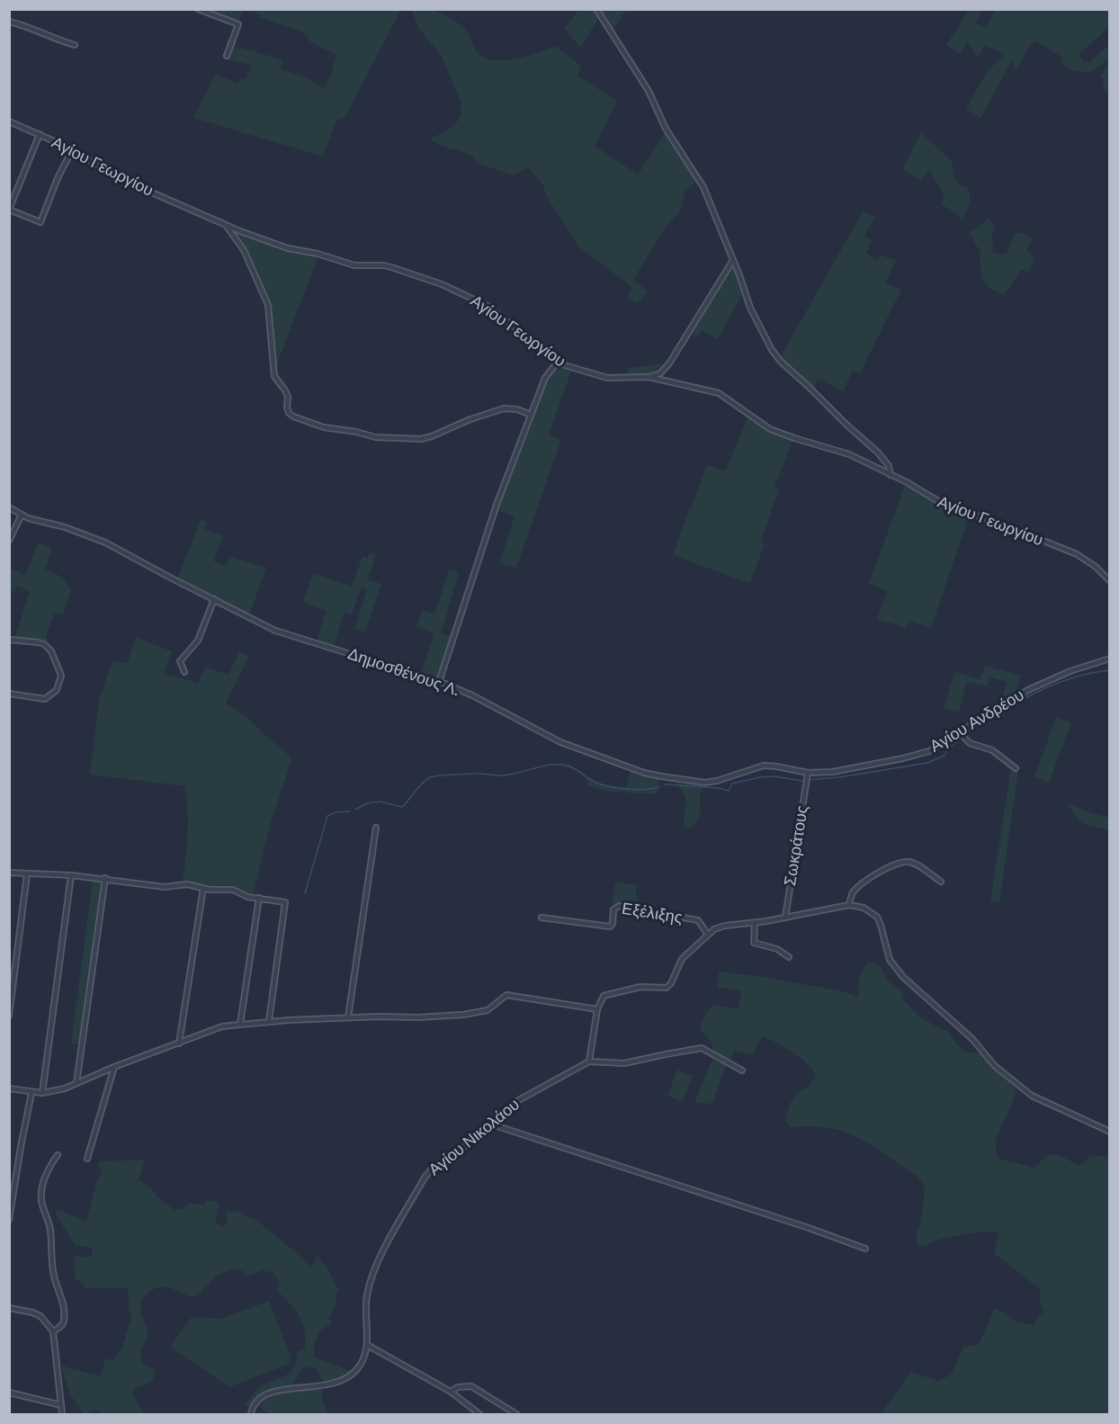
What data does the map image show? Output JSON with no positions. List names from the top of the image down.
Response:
{
  "streets": {
    "street": [
      "Αγίου Γεωργίου",
      "Δημοσθένους Λ.",
      "Αγίου Ανδρέου",
      "Σωκράτους",
      "Εξέλιξης",
      "Αγίου Νικολάου"
    ]
  },
  "crossings": [
    ["Δημοσθένους Λ.", "Αγίου Ανδρέου"],
    ["Δημοσθένους Λ.", "Σωκράτους"],
    ["Αγίου Ανδρέου", "Σωκράτους"]
  ]
}
